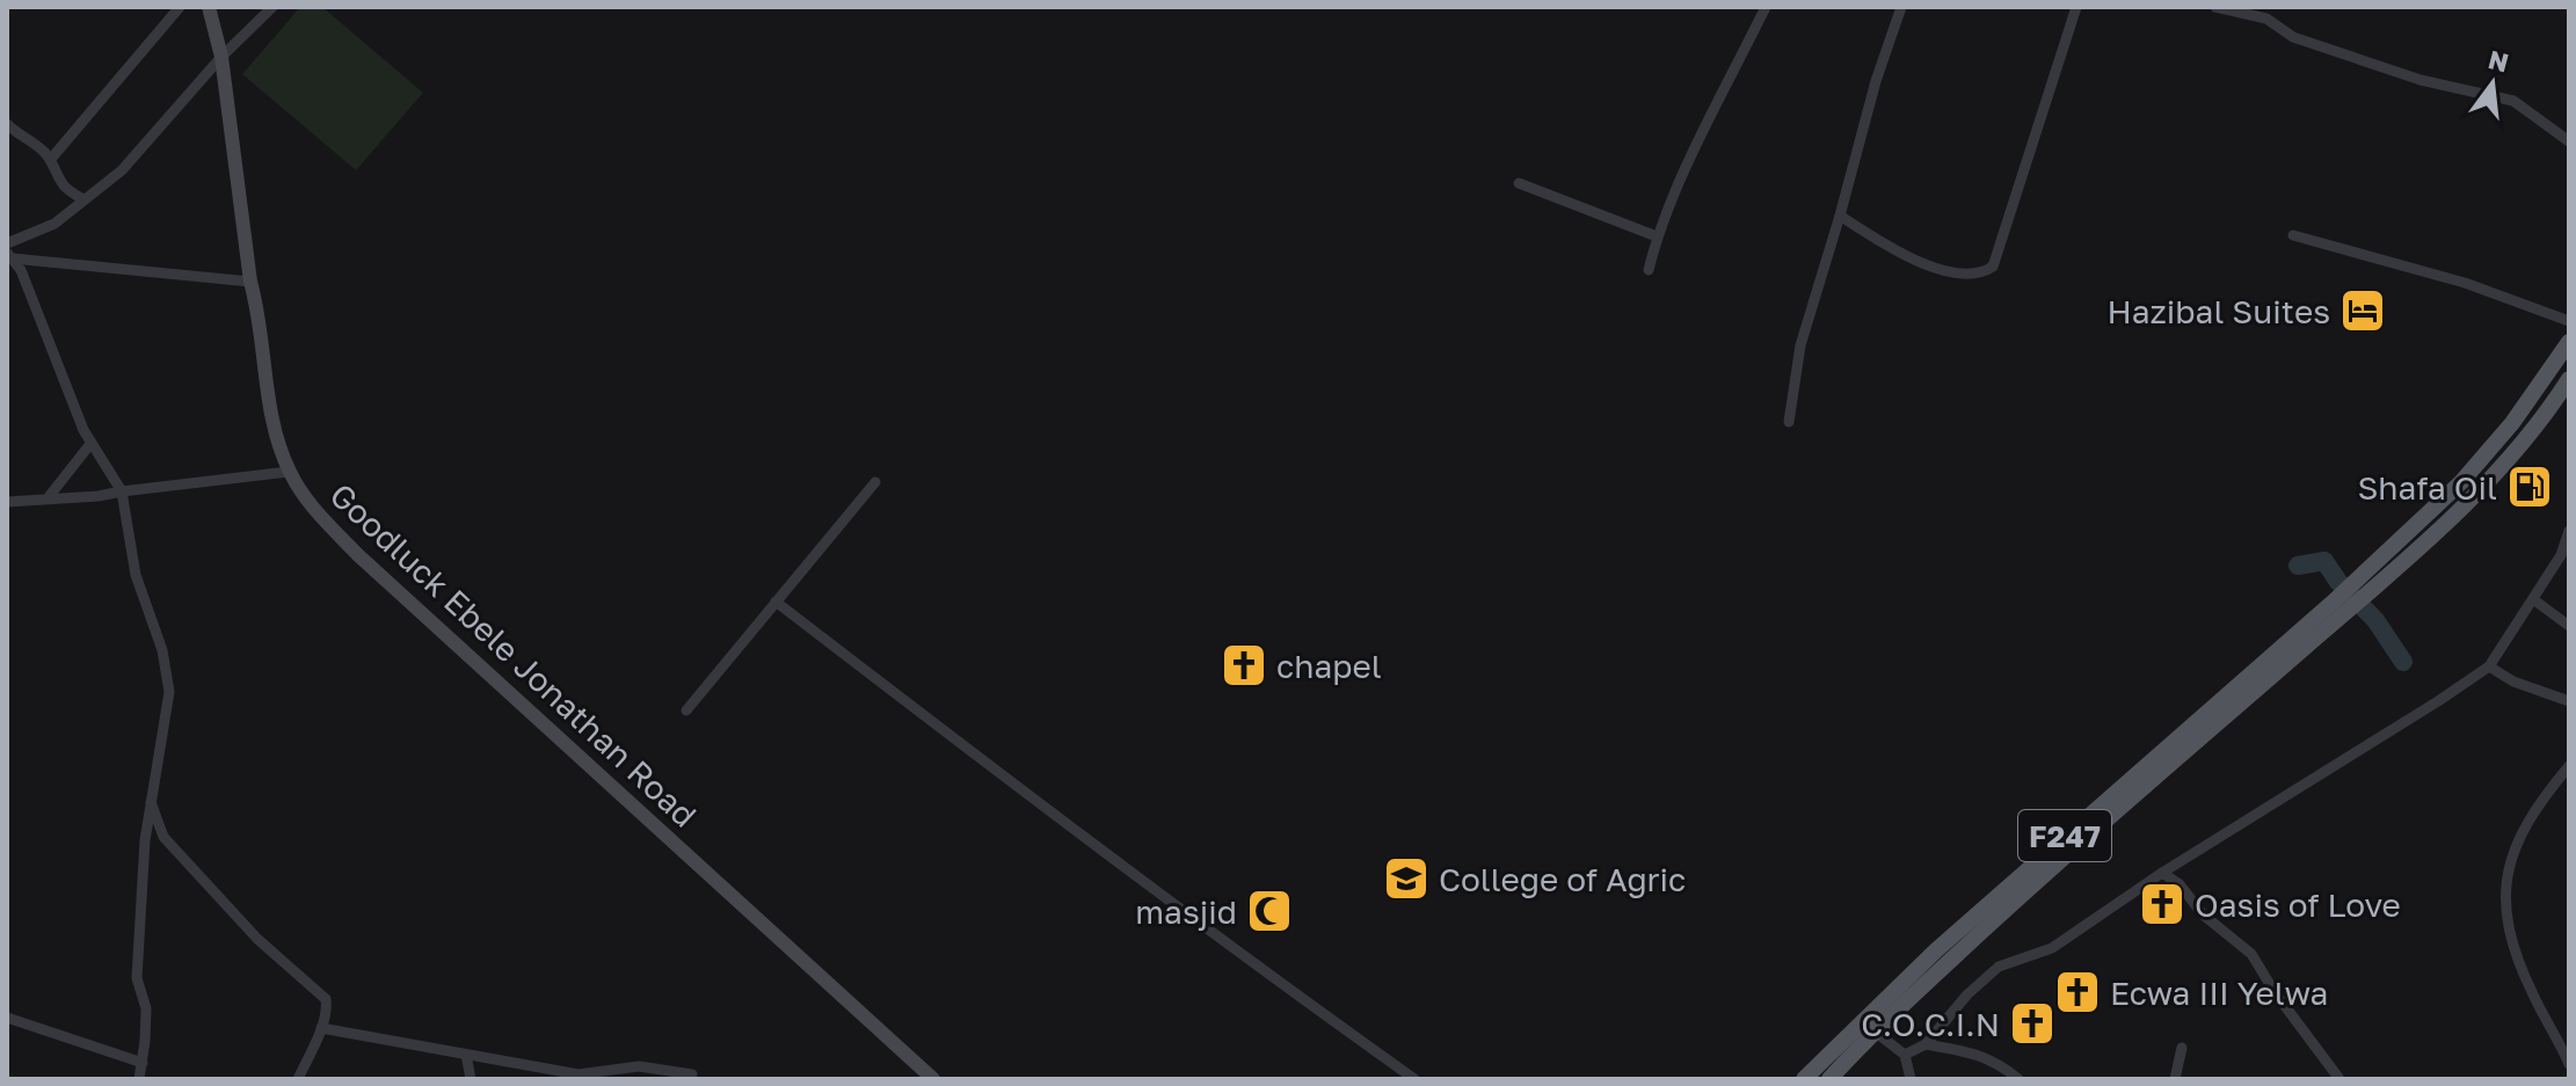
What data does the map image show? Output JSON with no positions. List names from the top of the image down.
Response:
{
  "streets": {
    "main road": ["Goodluck Ebele Jonathan Road", "F247"]
  },
  "places": {
    "hotel": ["Hazibal Suites"],
    "fuel station": ["Shafa Oil"],
    "church": [
      "chapel",
      "Oasis of Love",
      "Ecwa III Yelwa",
      "C.O.C.I.N"
    ],
    "school or university": ["College of Agric"],
    "mosque": ["masjid"]
  },
  "north": "top"
}
